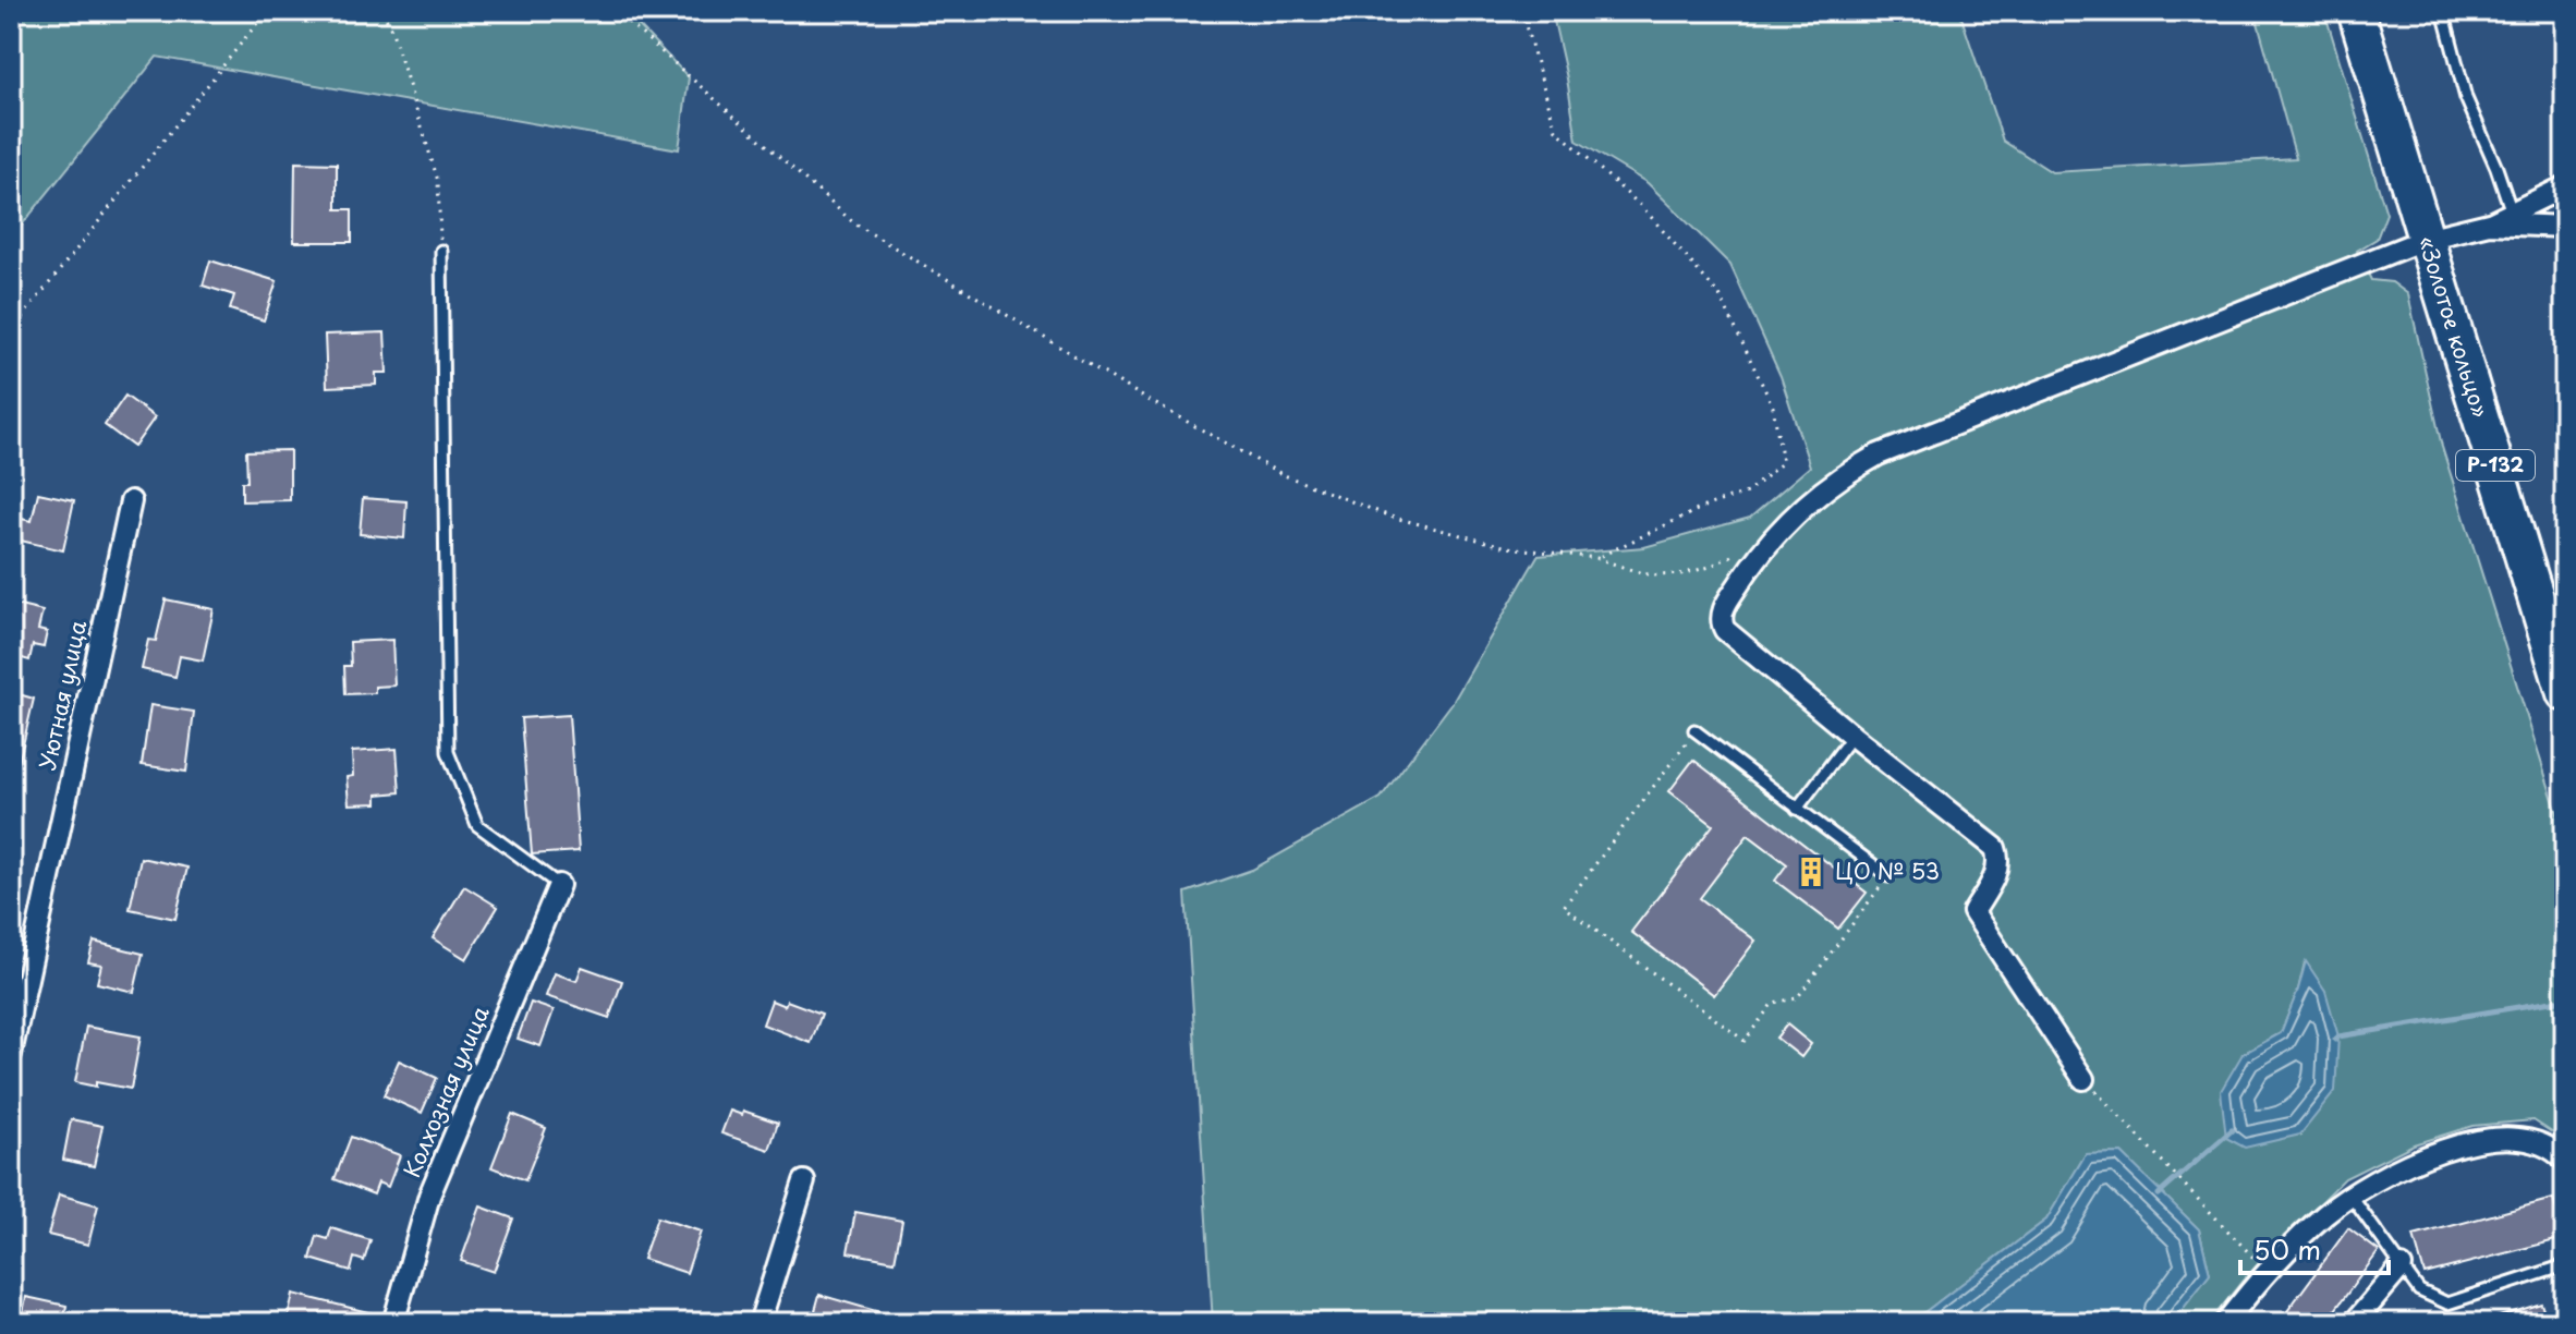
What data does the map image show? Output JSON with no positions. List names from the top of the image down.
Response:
{
  "streets": {
    "highway": ["«Золотое кольцо»", "Р-132"],
    "street": ["Уютная улица", "Колхозная улица"]
  },
  "places": {
    "building": ["ЦО № 53"]
  },
  "scale_bar": "50 m"
}
